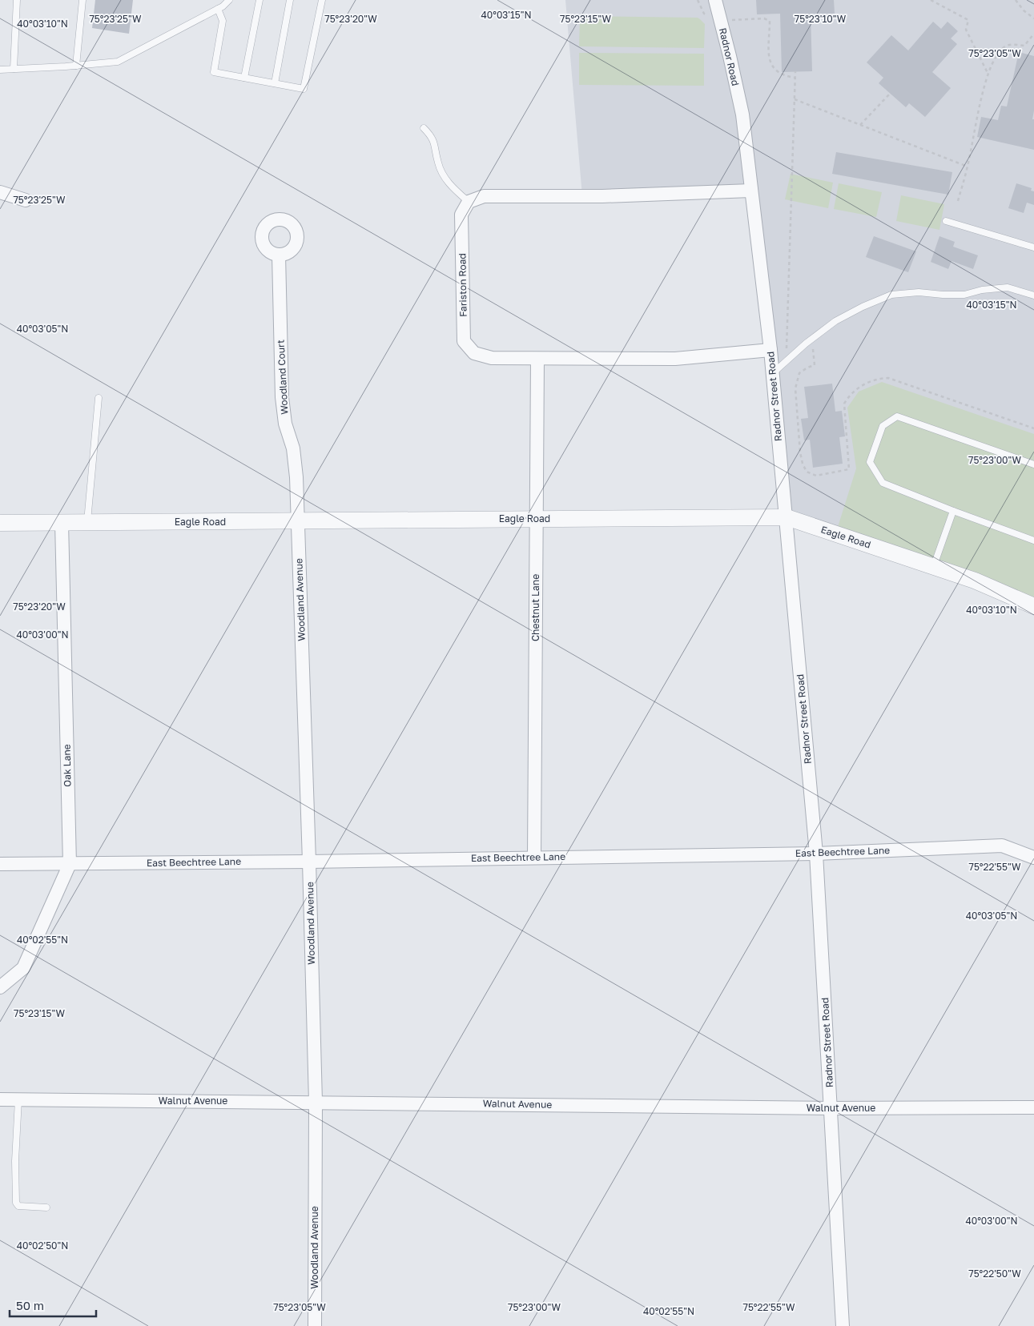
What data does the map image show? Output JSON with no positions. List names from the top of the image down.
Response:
{
  "streets": {
    "street": [
      "Radnor Road",
      "Fariston Road",
      "Woodland Court",
      "Radnor Street Road",
      "Eagle Road",
      "Woodland Avenue",
      "Chestnut Lane",
      "Oak Lane",
      "East Beechtree Lane",
      "Walnut Avenue"
    ]
  },
  "crossings": [
    ["Radnor Road", "Radnor Street Road"],
    ["Fariston Road", "Radnor Street Road"],
    ["Fariston Road", "Chestnut Lane"],
    ["Woodland Court", "Eagle Road"],
    ["Woodland Court", "Woodland Avenue"],
    ["Radnor Street Road", "Eagle Road"],
    ["Radnor Street Road", "East Beechtree Lane"],
    ["Radnor Street Road", "Walnut Avenue"],
    ["Eagle Road", "Woodland Avenue"],
    ["Eagle Road", "Chestnut Lane"],
    ["Eagle Road", "Oak Lane"],
    ["Woodland Avenue", "East Beechtree Lane"],
    ["Woodland Avenue", "Walnut Avenue"],
    ["Chestnut Lane", "East Beechtree Lane"],
    ["Oak Lane", "East Beechtree Lane"]
  ],
  "scale_bar": "50 m",
  "coordinates": [
    "40°03'15\"N",
    "75°23'15\"W",
    "75°23'25\"W",
    "75°23'20\"W",
    "75°23'10\"W",
    "40°03'10\"N",
    "75°23'05\"W",
    "40°03'05\"N",
    "75°23'00\"W",
    "40°03'00\"N",
    "75°22'55\"W",
    "40°02'55\"N",
    "40°02'50\"N",
    "75°22'50\"W"
  ]
}
